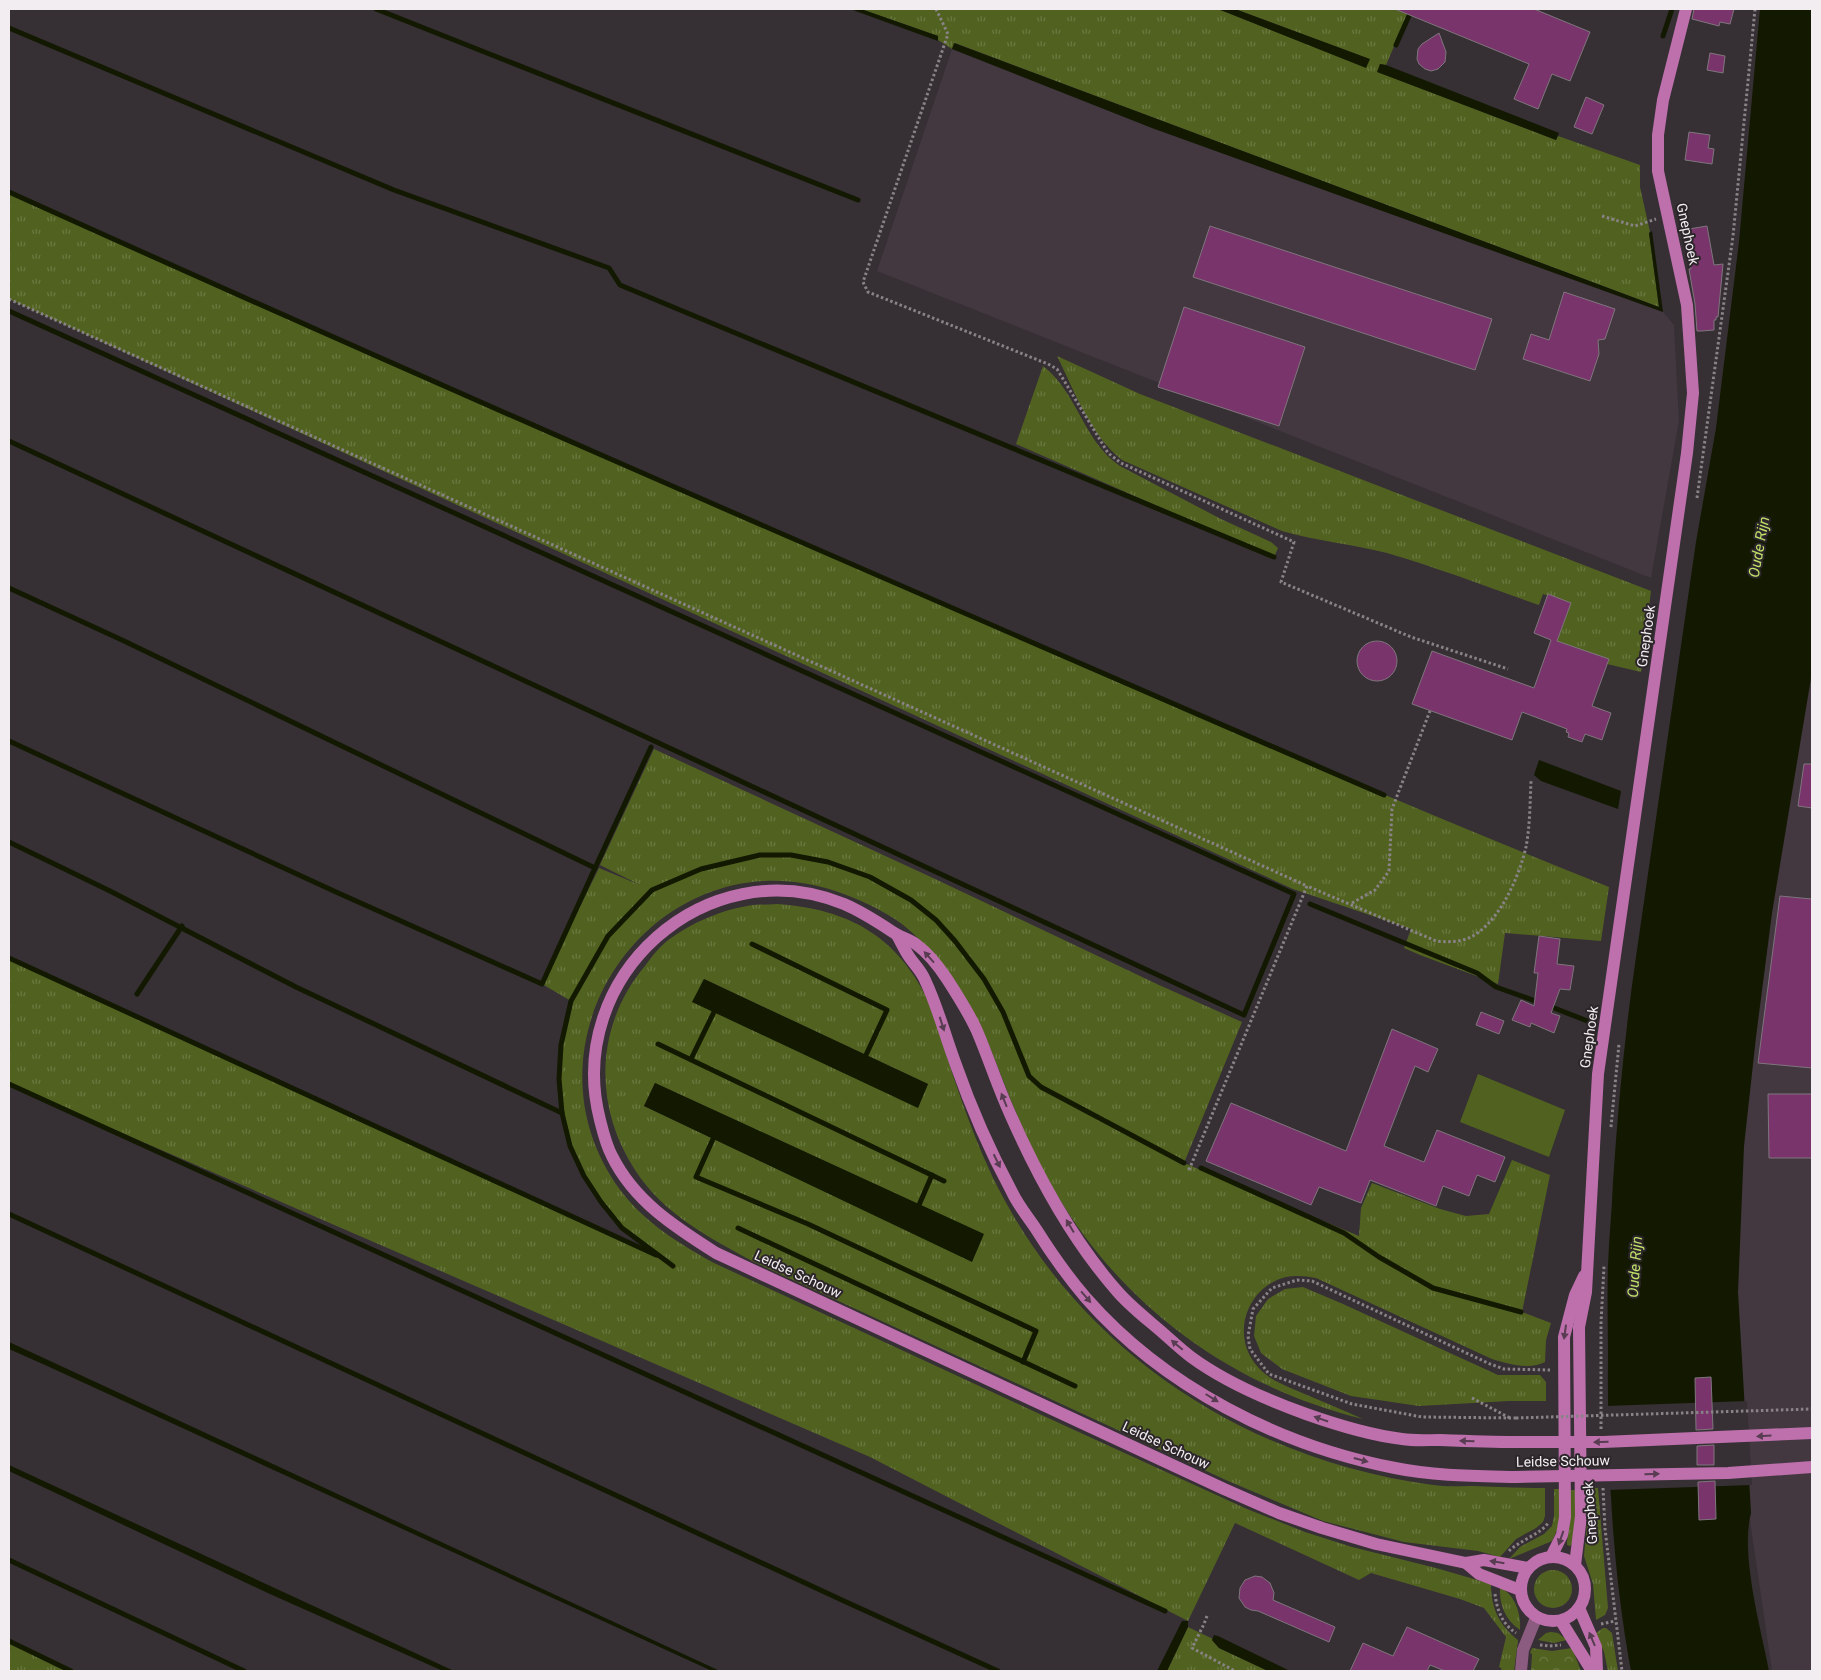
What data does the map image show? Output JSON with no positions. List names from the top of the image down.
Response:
{
  "streets": {
    "street": ["Gnephoek", "Leidse Schouw"]
  },
  "crossings": [
    ["Gnephoek", "Leidse Schouw"]
  ],
  "water": ["Oude Rijn"]
}
